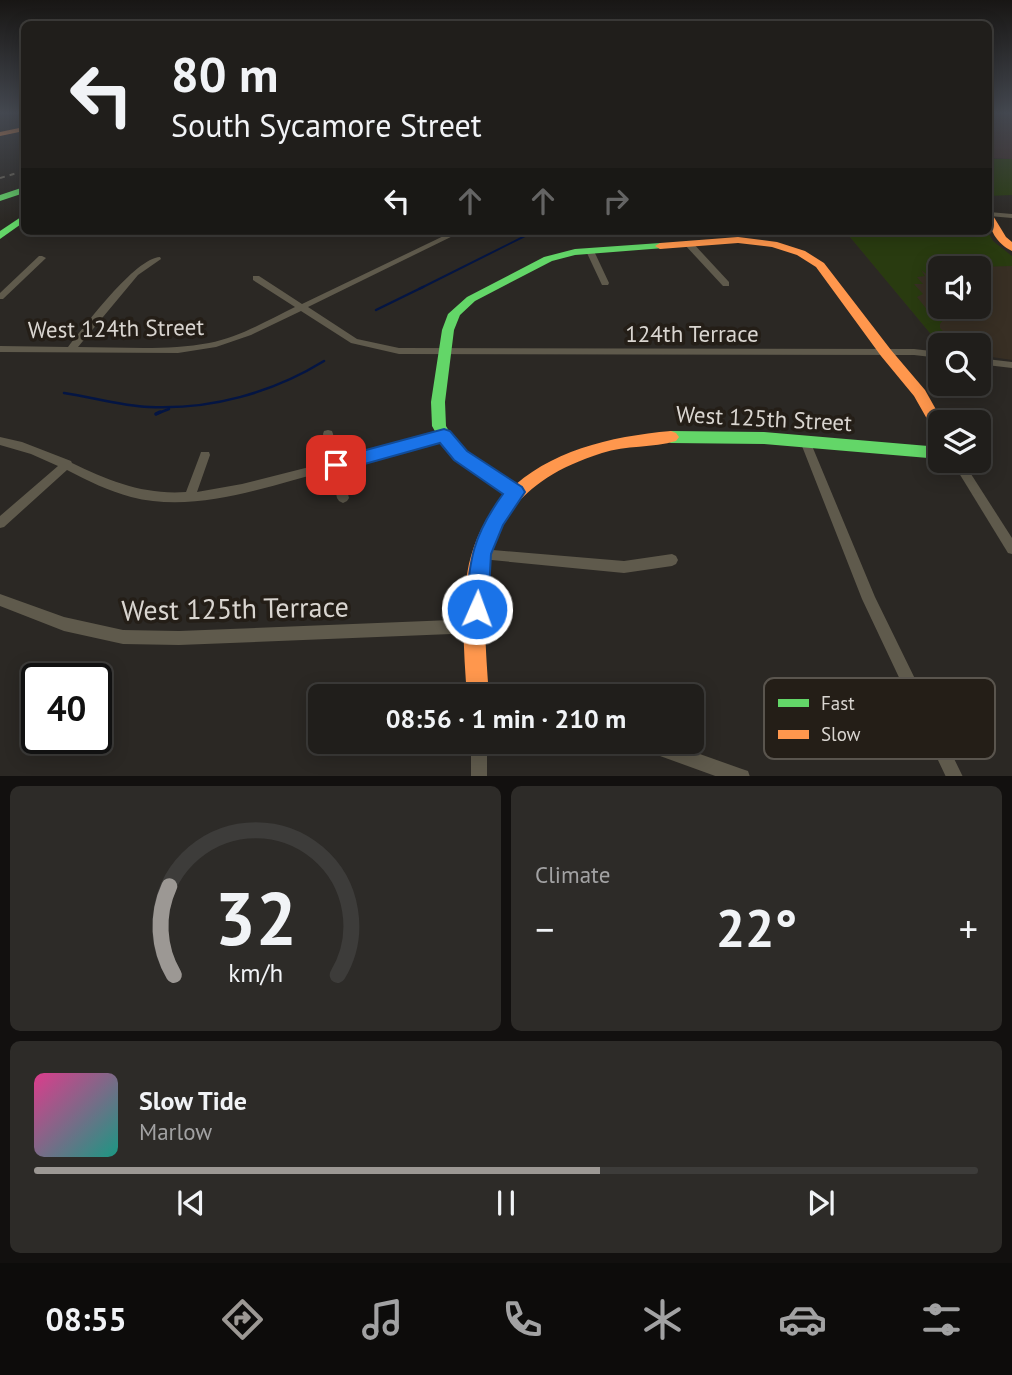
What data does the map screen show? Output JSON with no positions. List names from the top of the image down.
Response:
{
  "streets": {
    "main road": ["West 125th Street"],
    "street": ["West 124th Street", "124th Terrace", "West 125th Terrace"]
  },
  "crossings": [
    ["West 124th Street", "124th Terrace"]
  ],
  "legend": ["Fast", "Slow"],
  "page": {
    "turn": ["80 m", "South Sycamore Street"],
    "limit": "40",
    "trip": "08:56 · 1 min · 210 m",
    "tile": "Climate",
    "heat": ["−", "22°", "+"],
    "song": ["Slow Tide", "Marlow"],
    "tabs": "08:55",
    "gauge": ["32", "km/h"]
  }
}
